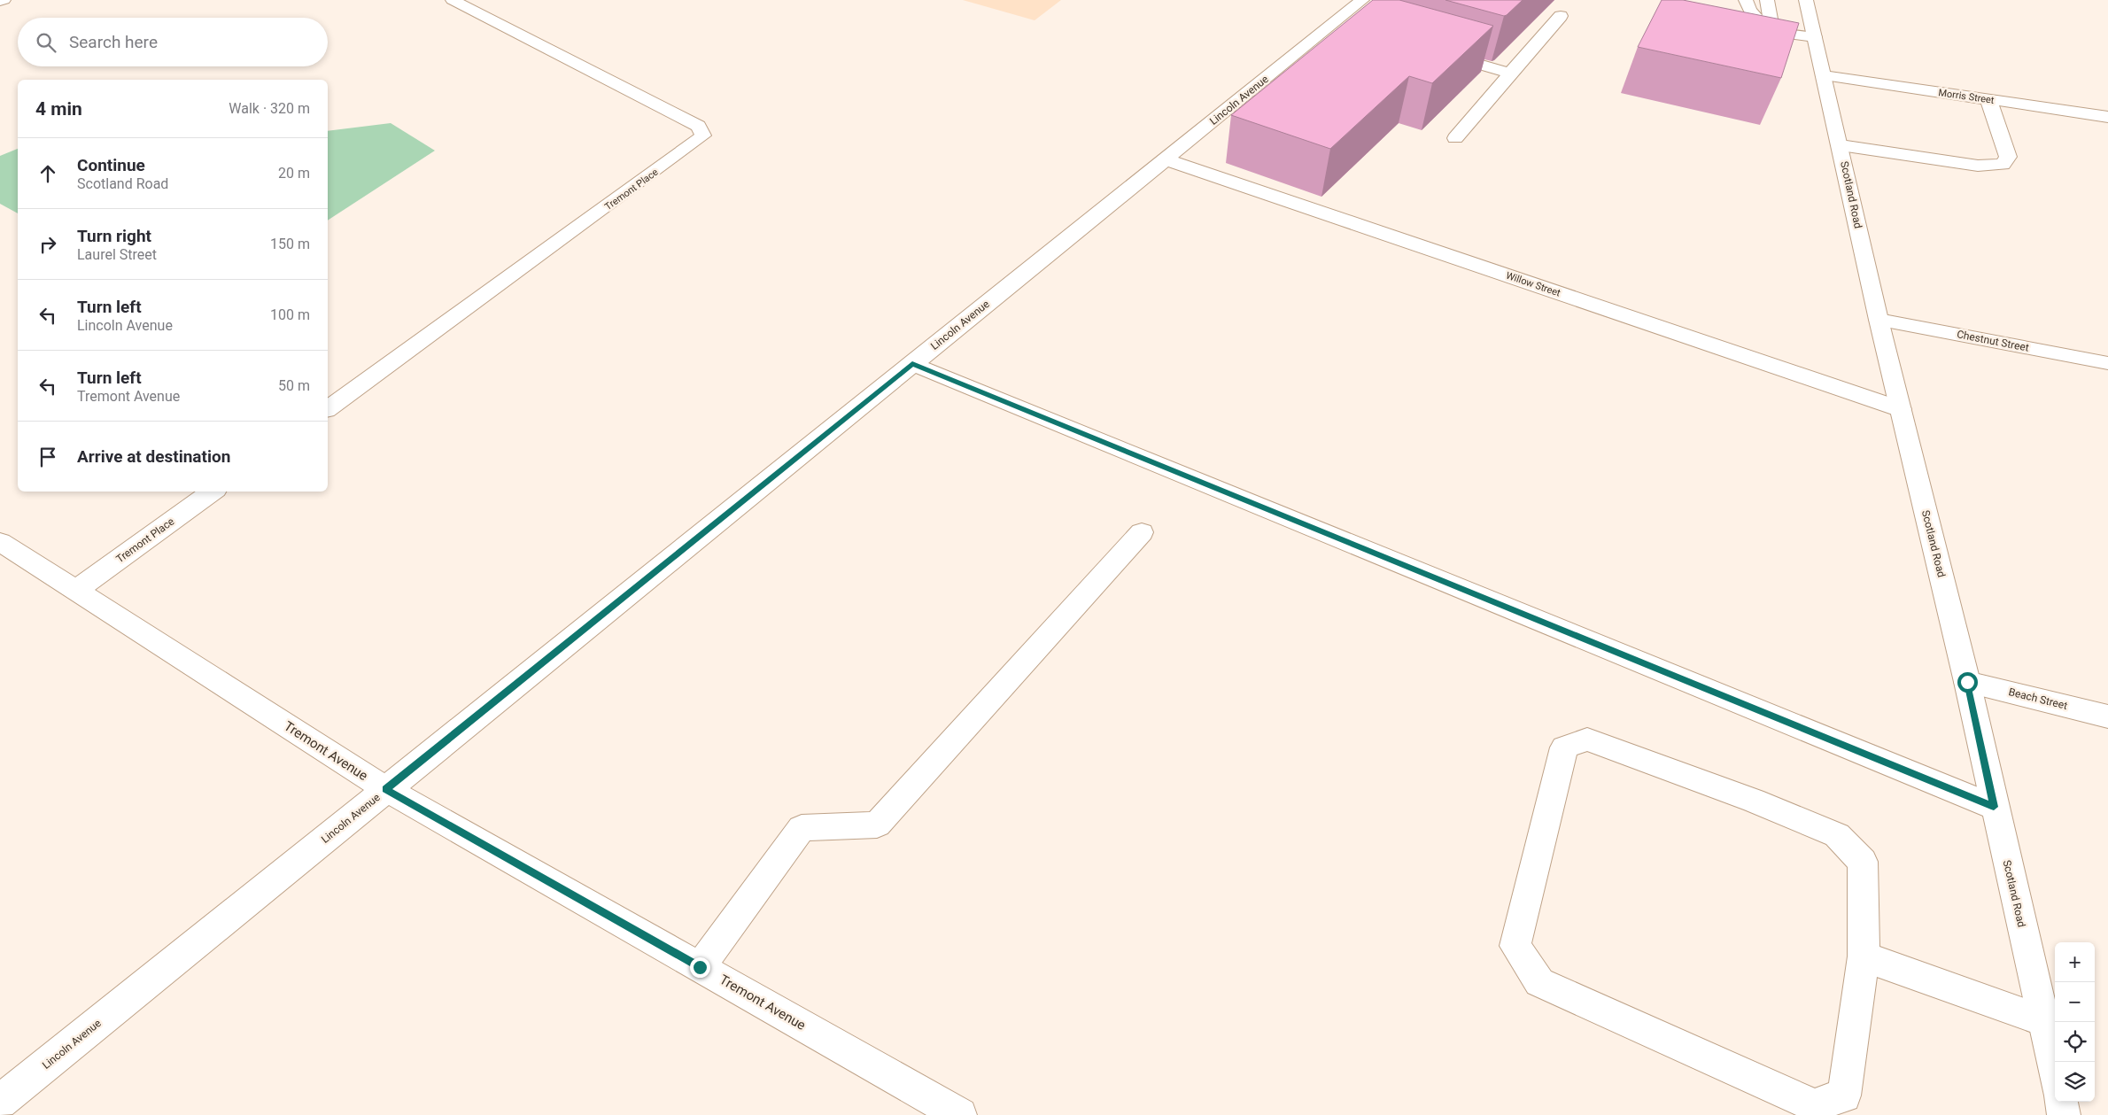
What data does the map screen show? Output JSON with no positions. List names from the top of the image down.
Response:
{
  "streets": {
    "street": [
      "Morris Street",
      "Lincoln Avenue",
      "Tremont Place",
      "Scotland Road",
      "Willow Street",
      "Chestnut Street",
      "Beach Street",
      "Tremont Avenue"
    ]
  },
  "crossings": [
    ["Morris Street", "Scotland Road"],
    ["Lincoln Avenue", "Willow Street"],
    ["Lincoln Avenue", "Tremont Avenue"],
    ["Tremont Place", "Tremont Avenue"],
    ["Scotland Road", "Willow Street"],
    ["Scotland Road", "Chestnut Street"],
    ["Scotland Road", "Beach Street"]
  ],
  "page": {
    "search": "Search here",
    "heading": ["4 min", "Walk · 320 m"],
    "list": [
      ["Continue", "Scotland Road", "20 m"],
      ["Turn right", "Laurel Street", "150 m"],
      ["Turn left", "Lincoln Avenue", "100 m"],
      ["Turn left", "Tremont Avenue", "50 m"],
      "Arrive at destination"
    ],
    "map_buttons": ["+", "−"]
  }
}
